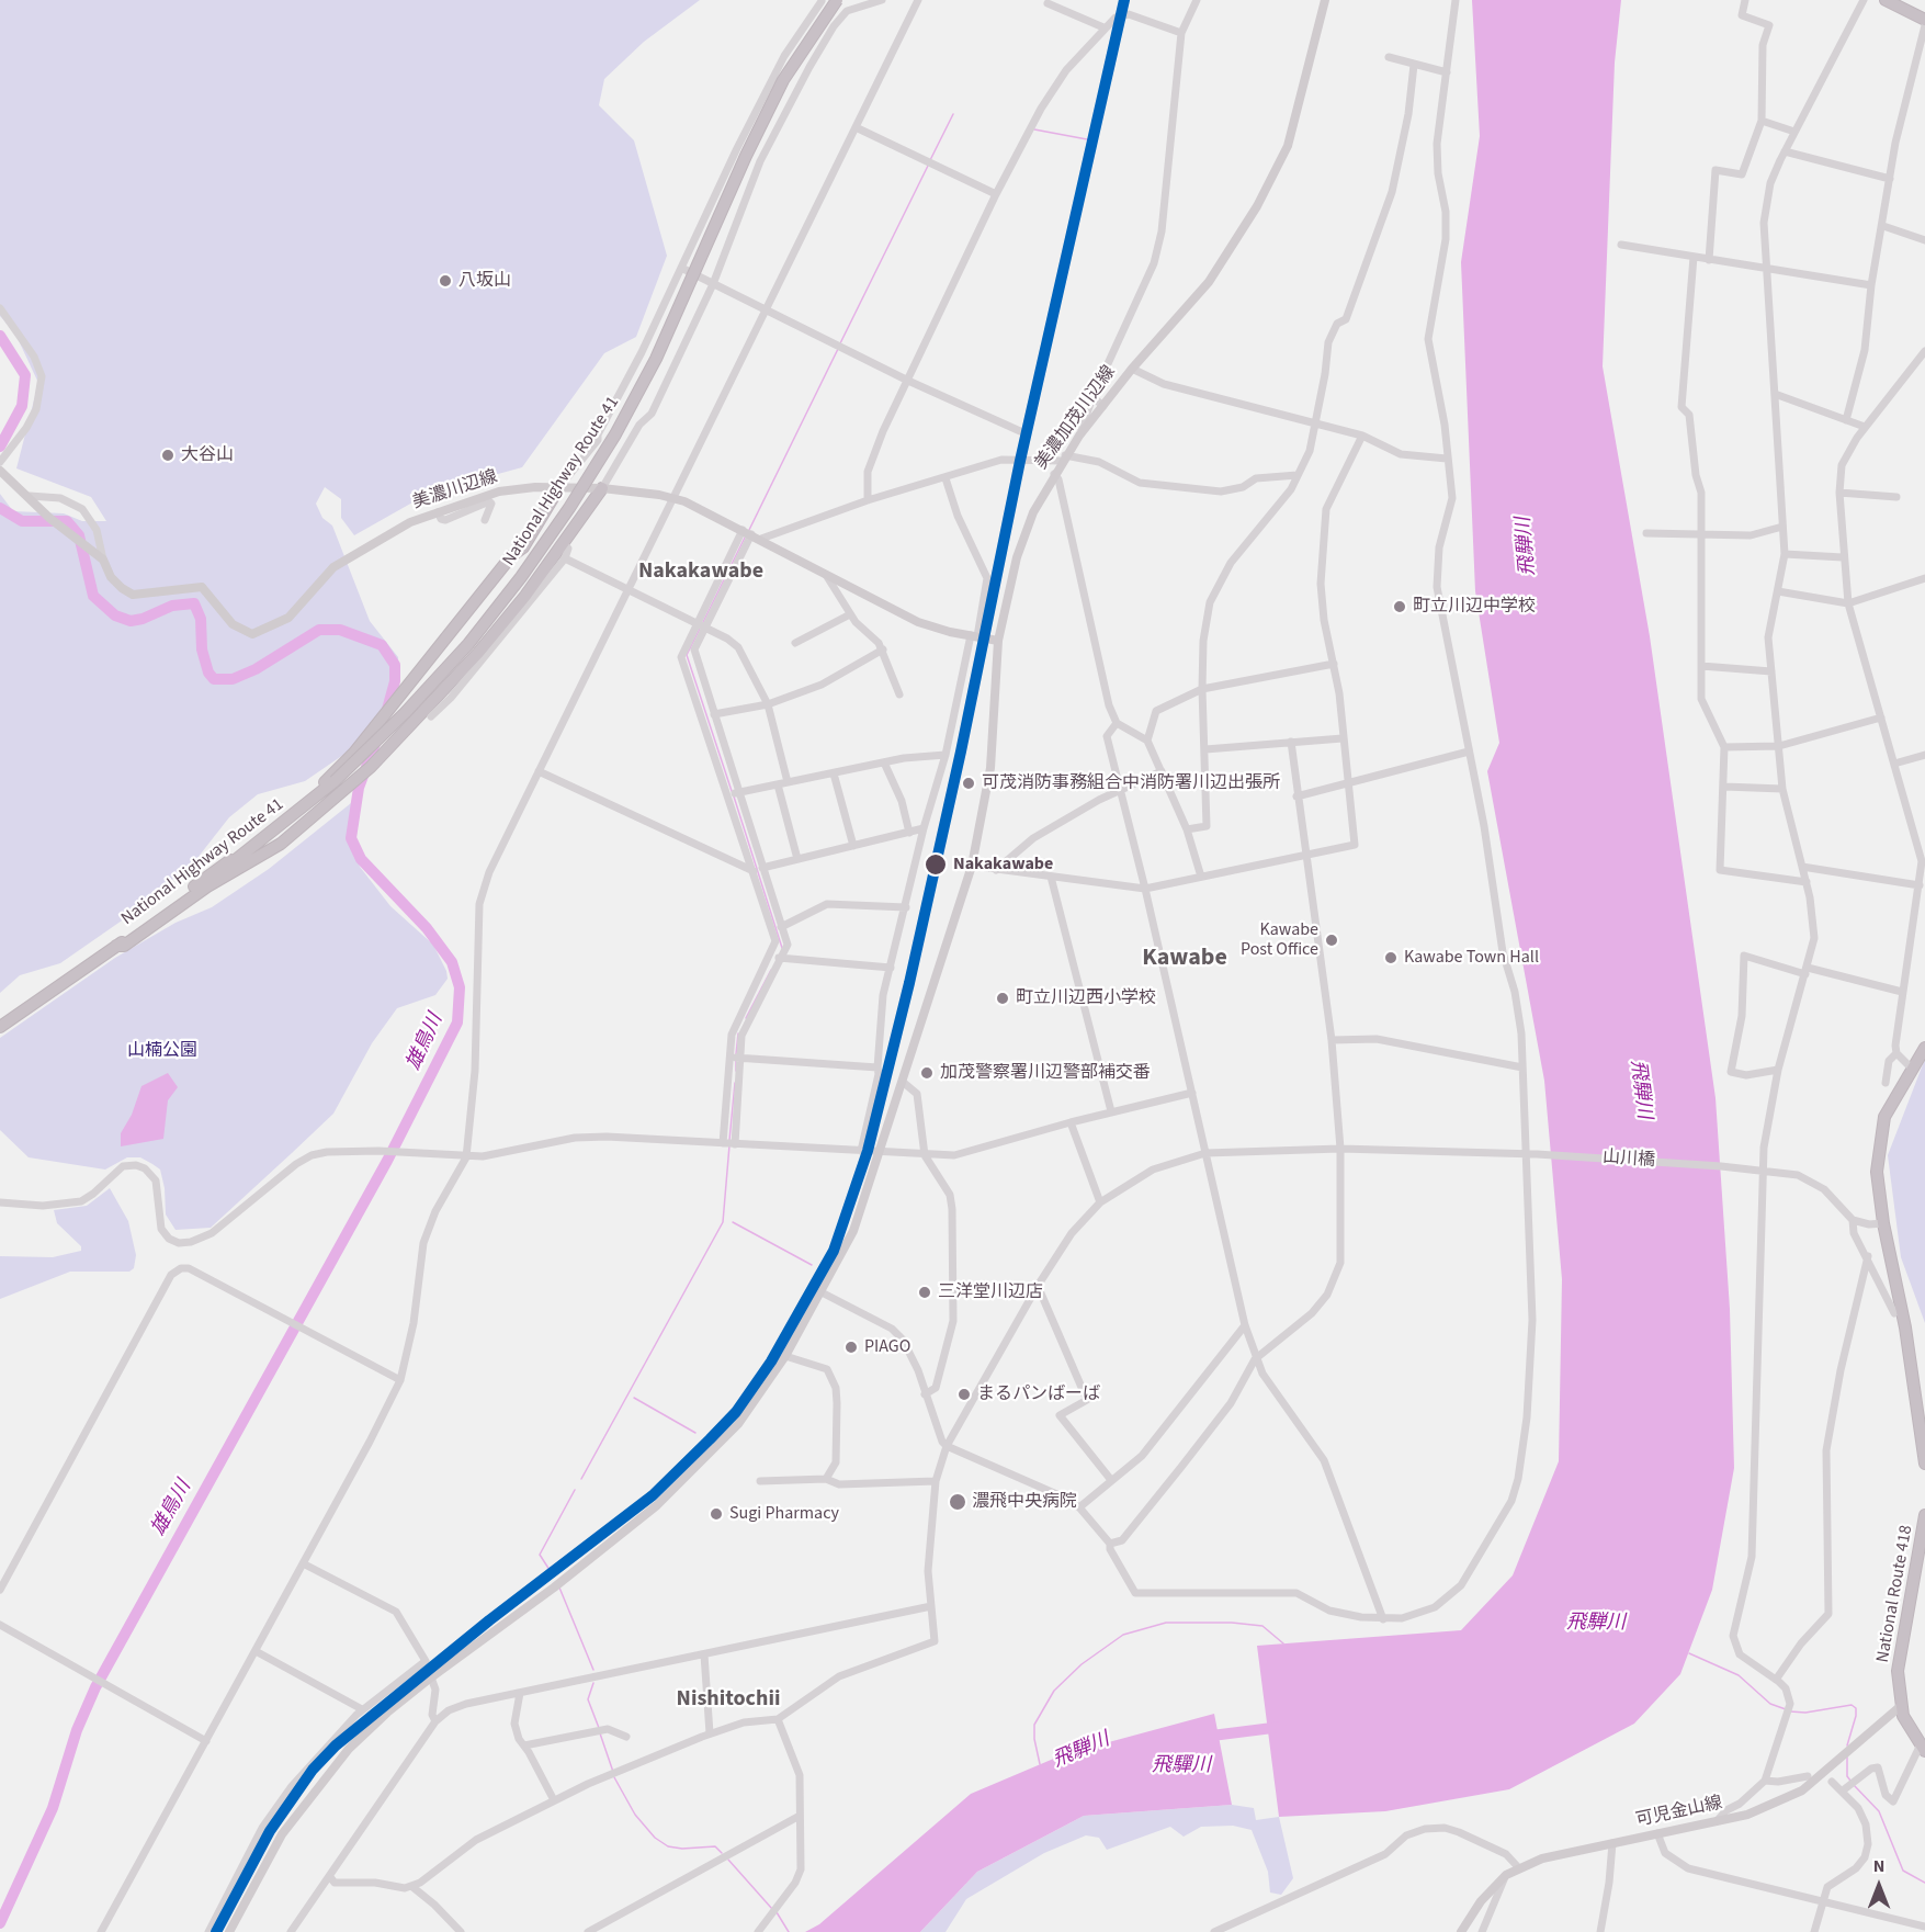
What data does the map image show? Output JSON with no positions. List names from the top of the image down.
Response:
{
  "streets": {
    "highway": ["National Highway Route 41", "National Route 418"],
    "main road": ["美濃加茂川辺線", "美濃川辺線", "可児金山線"],
    "street": ["山川橋"]
  },
  "crossings": [
    ["美濃加茂川辺線", "美濃川辺線"],
    ["National Route 418", "可児金山線"]
  ],
  "districts": ["Nakakawabe", "Kawabe", "Nishitochii"],
  "water": ["飛騨川", "雄鳥川", "飛驒川"],
  "parks": ["山楠公園"],
  "places": [
    "八坂山",
    "大谷山",
    "町立川辺中学校",
    "可茂消防事務組合中消防署川辺出張所",
    "Nakakawabe",
    "Kawabe Post Office",
    "Kawabe Town Hall",
    "町立川辺西小学校",
    "加茂警察署川辺警部補交番",
    "三洋堂川辺店",
    "PIAGO",
    "まるパンばーば",
    "濃飛中央病院",
    "Sugi Pharmacy"
  ],
  "north": "top"
}
